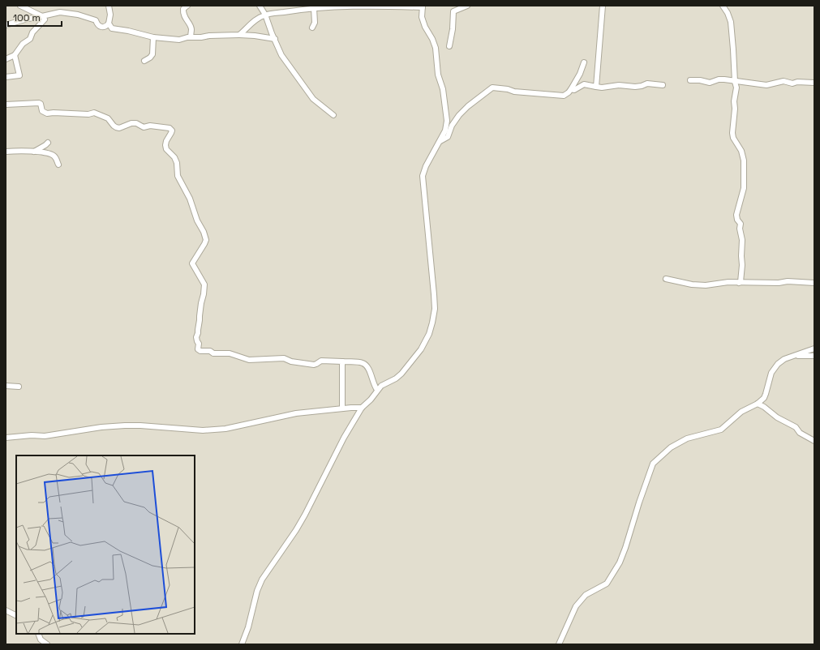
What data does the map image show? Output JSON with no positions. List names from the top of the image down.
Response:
{
  "scale_bar": "100 m"
}
